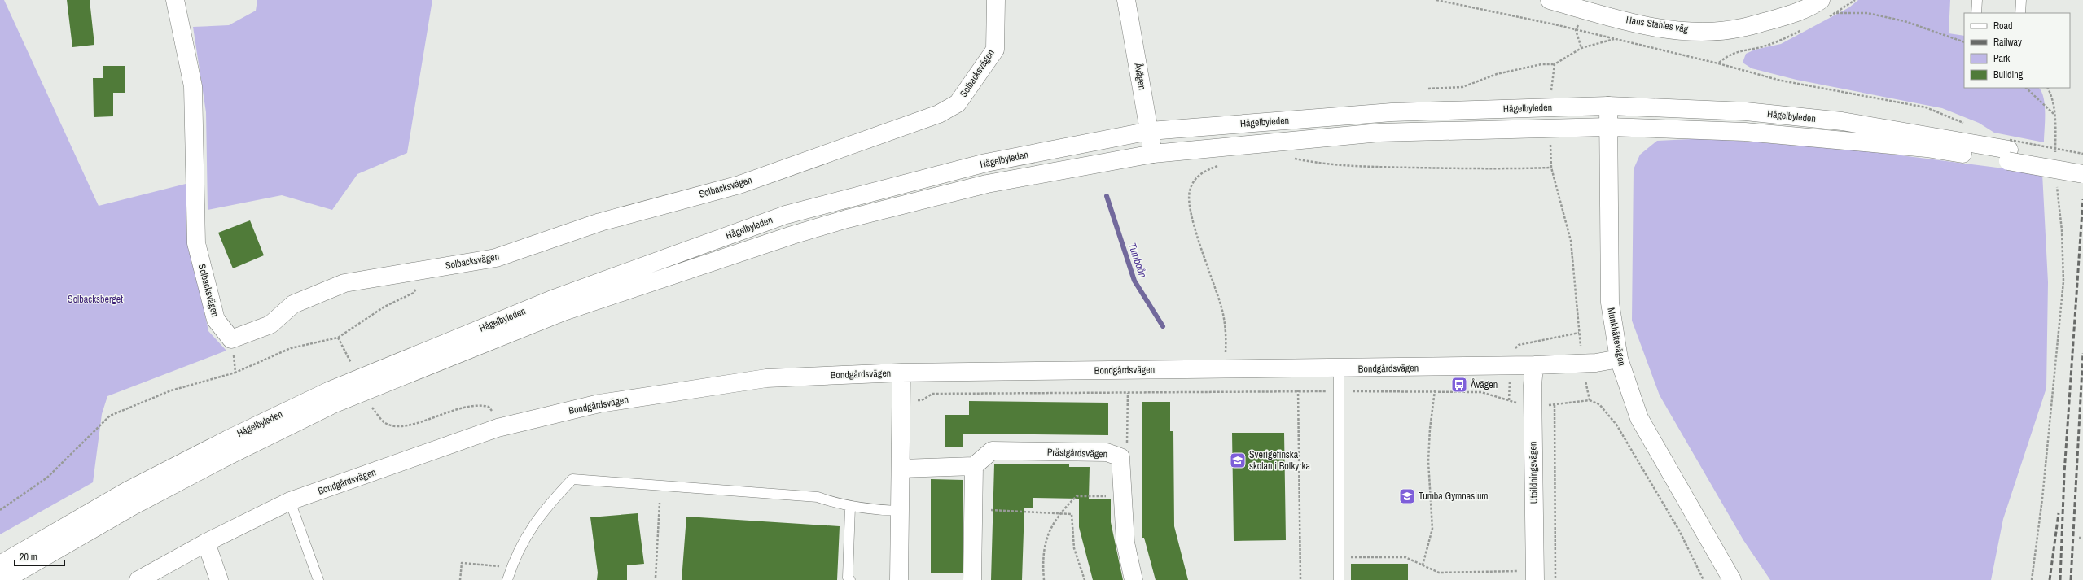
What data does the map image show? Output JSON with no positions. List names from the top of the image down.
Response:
{
  "streets": {
    "street": [
      "Hans Stahles väg",
      "Solbacksvägen",
      "Åvägen",
      "Hågelbyleden",
      "Munkhättevägen",
      "Bondgårdsvägen",
      "Prästgårdsvägen",
      "Utbildningsvägen"
    ]
  },
  "crossings": [
    ["Åvägen", "Hågelbyleden"],
    ["Hågelbyleden", "Munkhättevägen"],
    ["Munkhättevägen", "Bondgårdsvägen"],
    ["Bondgårdsvägen", "Utbildningsvägen"]
  ],
  "water": ["Tumbaån"],
  "parks": ["Solbacksberget"],
  "places": {
    "bus stop": ["Åvägen"],
    "school or university": ["Sverigefinska skolan i Botkyrka", "Tumba Gymnasium"]
  },
  "legend": [
    "Road",
    "Railway",
    "Park",
    "Building"
  ],
  "scale_bar": "20 m"
}
